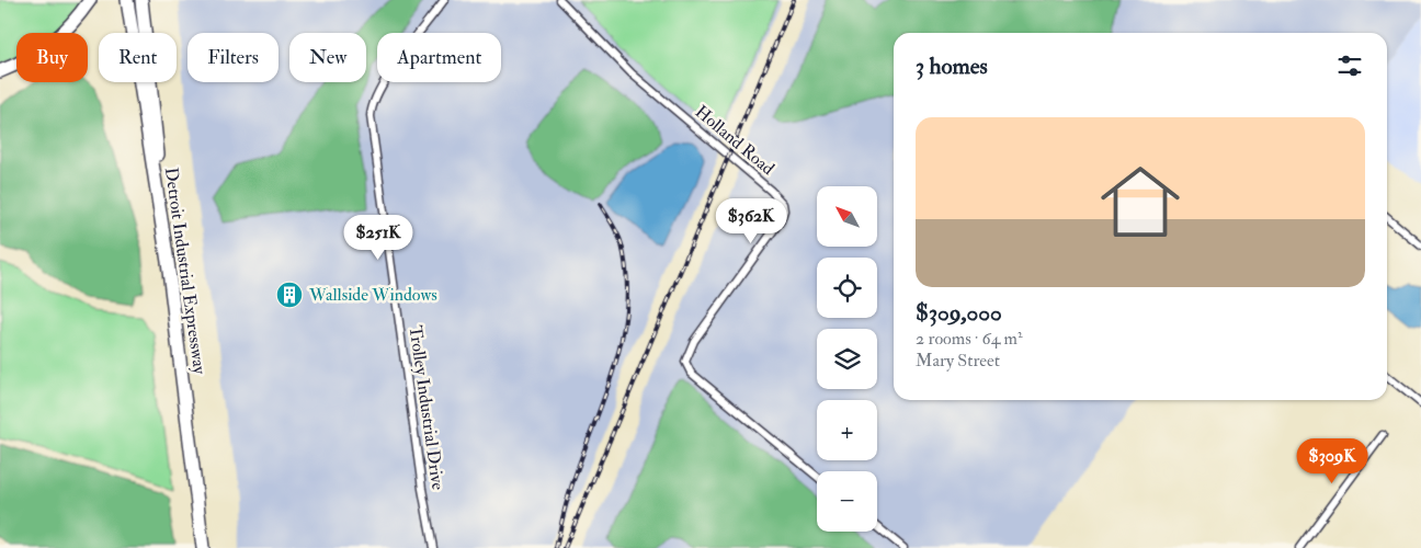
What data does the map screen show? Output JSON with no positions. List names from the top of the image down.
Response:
{
  "streets": {
    "highway": ["Detroit Industrial Expressway"],
    "street": ["Holland Road", "Trolley Industrial Drive"]
  },
  "places": {
    "building": ["Wallside Windows"]
  },
  "north": "top left",
  "page": {
    "chip": [
      "Buy",
      "Rent",
      "Filters",
      "New",
      "Apartment"
    ],
    "heading": "3 homes",
    "list": [
      {
        "name": "$309,000",
        "note": "2 rooms · 64 m² · Mary Street"
      }
    ],
    "map_buttons": ["+", "−"],
    "price": ["$362K", "$251K", "$309K"]
  }
}
